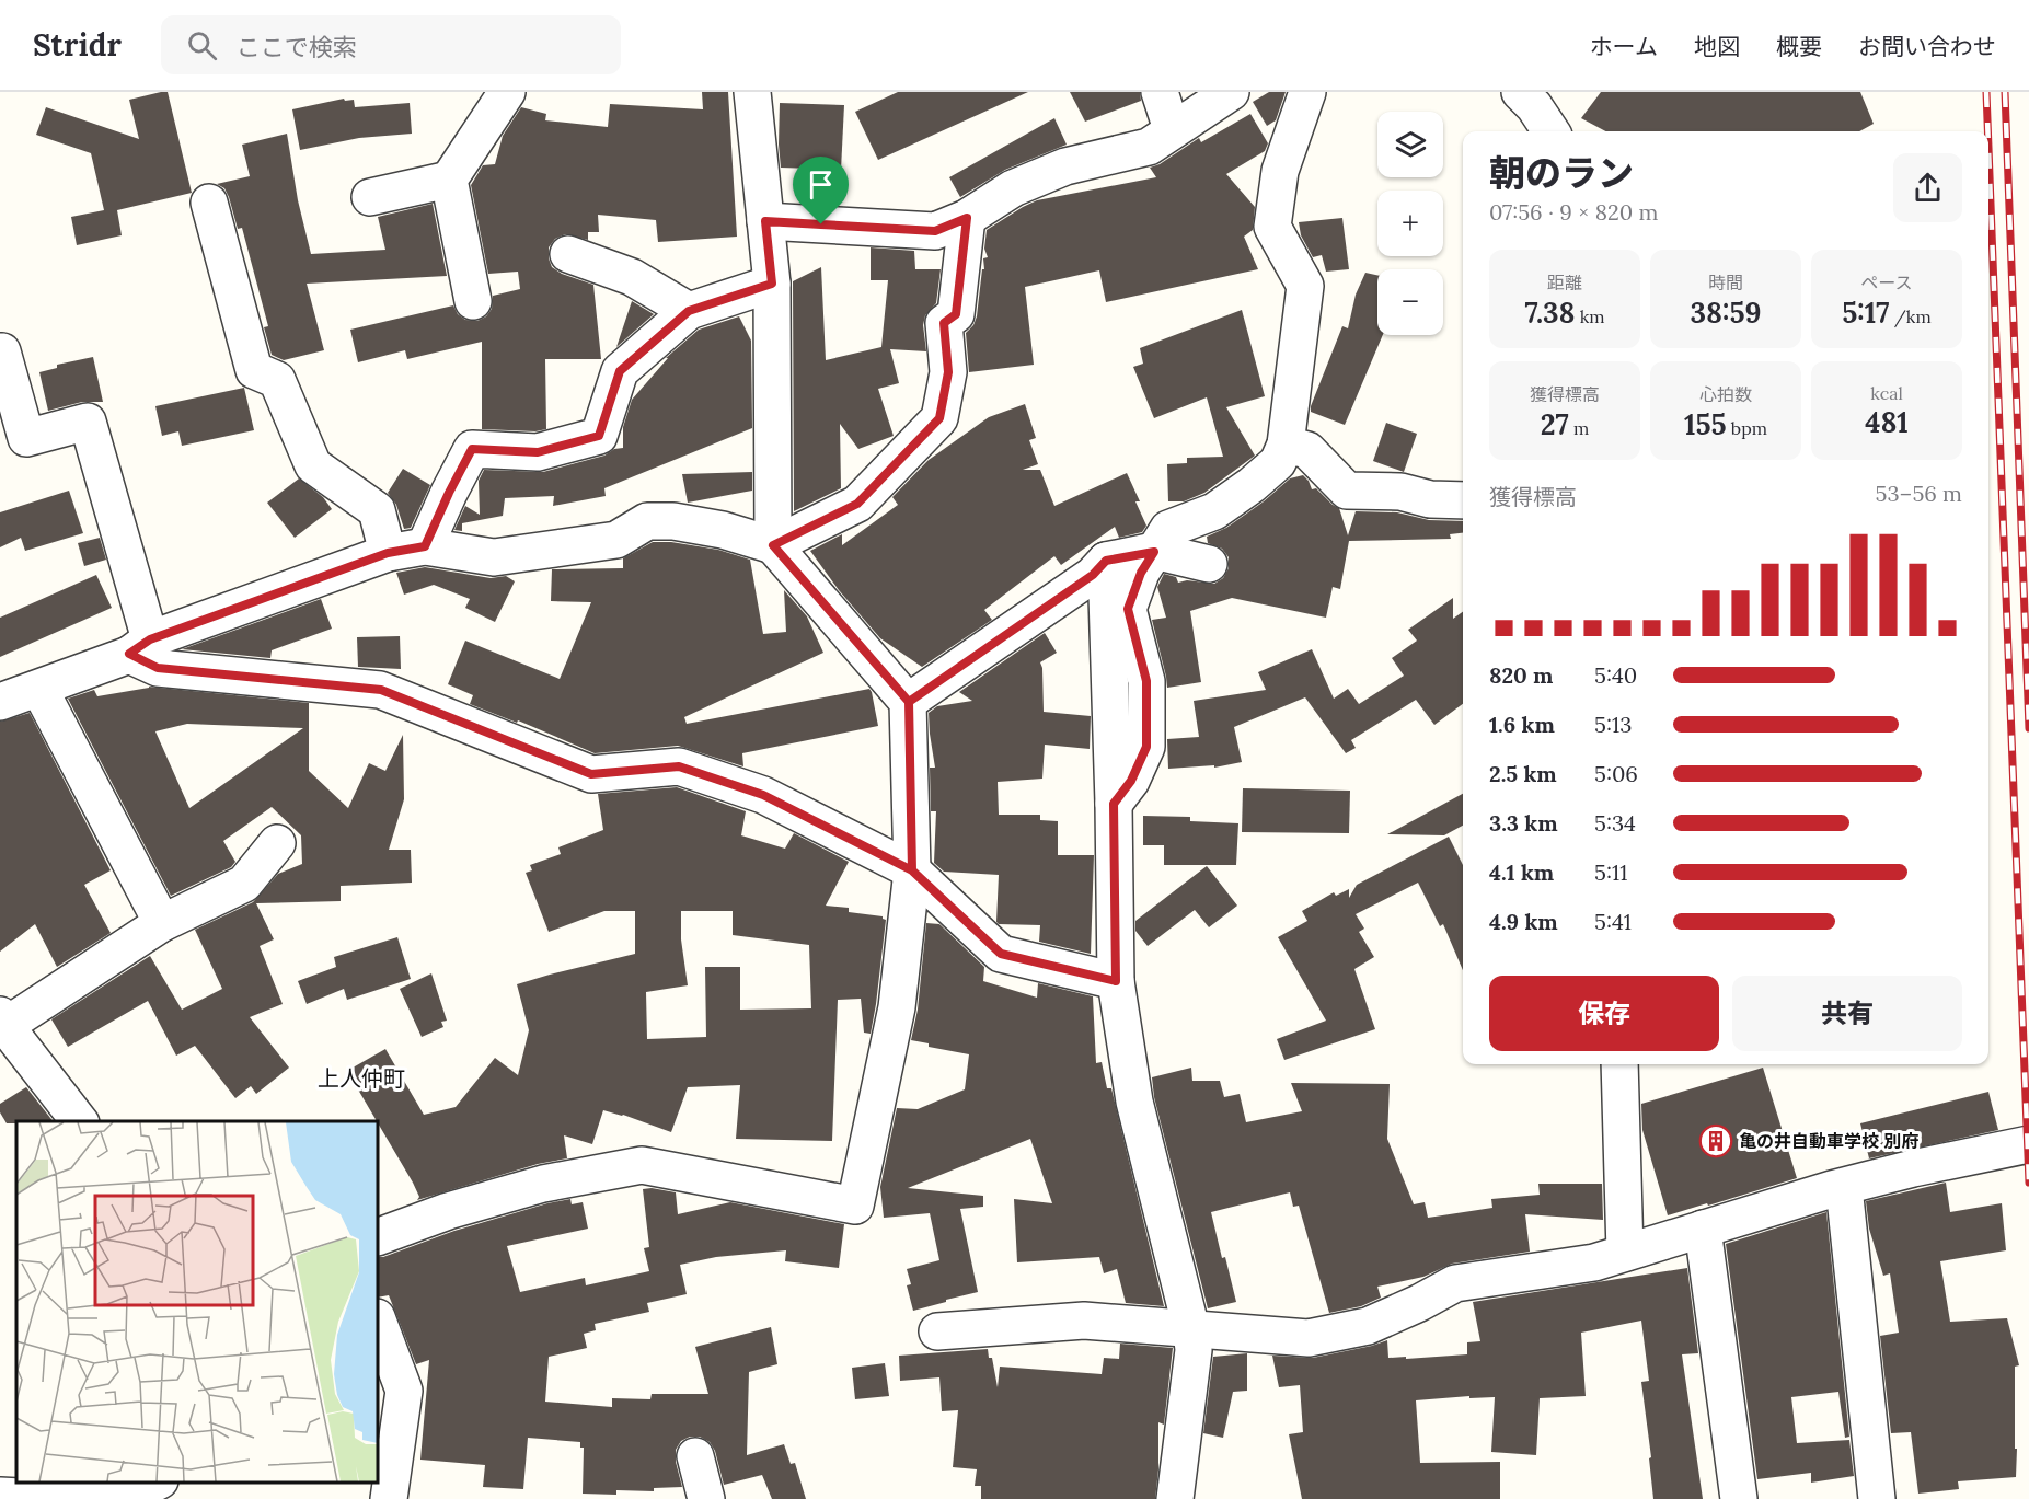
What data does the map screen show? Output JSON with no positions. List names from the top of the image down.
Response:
{
  "districts": ["上人仲町"],
  "places": {
    "building": ["亀の井自動車学校 別府"]
  },
  "page": {
    "header": "Stridr",
    "search": "ここで検索",
    "nav": [
      "ホーム",
      "地図",
      "概要",
      "お問い合わせ"
    ],
    "map_buttons": ["+", "−"],
    "heading": ["朝のラン", "07:56 · 9 × 820 m"],
    "stats": [
      ["距離", "7.38 km"],
      ["時間", "38:59"],
      ["ペース", "5:17 /km"],
      ["獲得標高", "27 m"],
      ["心拍数", "155 bpm"],
      ["kcal", "481"]
    ],
    "chart": ["獲得標高", "53–56 m"],
    "list": [
      {
        "name": "820 m",
        "note": "5:40"
      },
      {
        "name": "1.6 km",
        "note": "5:13"
      },
      {
        "name": "2.5 km",
        "note": "5:06"
      },
      {
        "name": "3.3 km",
        "note": "5:34"
      },
      {
        "name": "4.1 km",
        "note": "5:11"
      },
      {
        "name": "4.9 km",
        "note": "5:41"
      }
    ],
    "buttons": ["保存", "共有"]
  }
}
